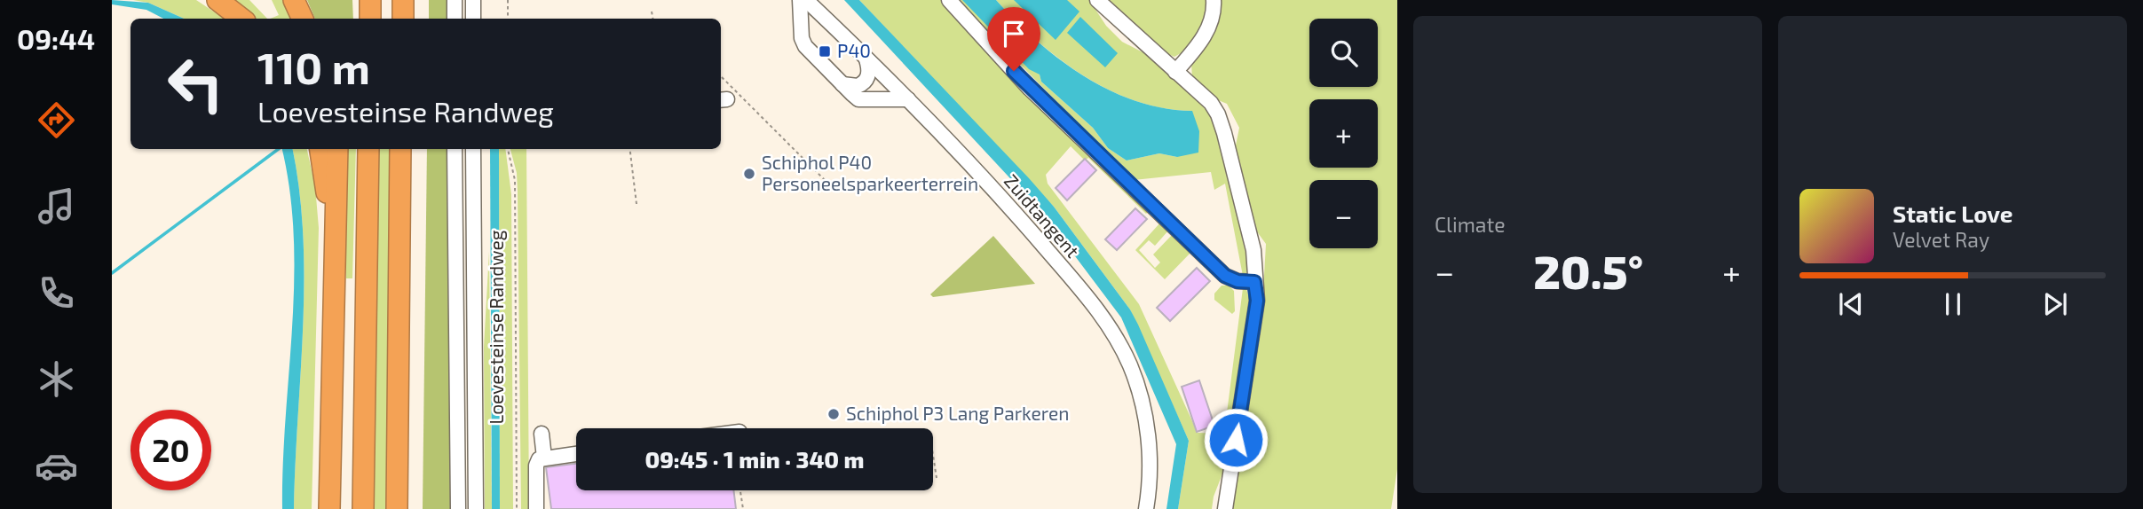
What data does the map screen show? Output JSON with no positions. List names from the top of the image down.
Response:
{
  "streets": {
    "street": ["Zuidtangent", "Loevesteinse Randweg"]
  },
  "places": {
    "transit": ["P40"],
    "other": ["Schiphol P40 Personeelsparkeerterrein", "Schiphol P3 Lang Parkeren"]
  },
  "page": {
    "tabs": "09:44",
    "tile": "Climate",
    "map_buttons": ["+", "−"],
    "turn": ["110 m", "Loevesteinse Randweg"],
    "song": ["Static Love", "Velvet Ray"],
    "heat": ["−", "20.5°", "+"],
    "limit": "20",
    "trip": "09:45 · 1 min · 340 m"
  }
}
